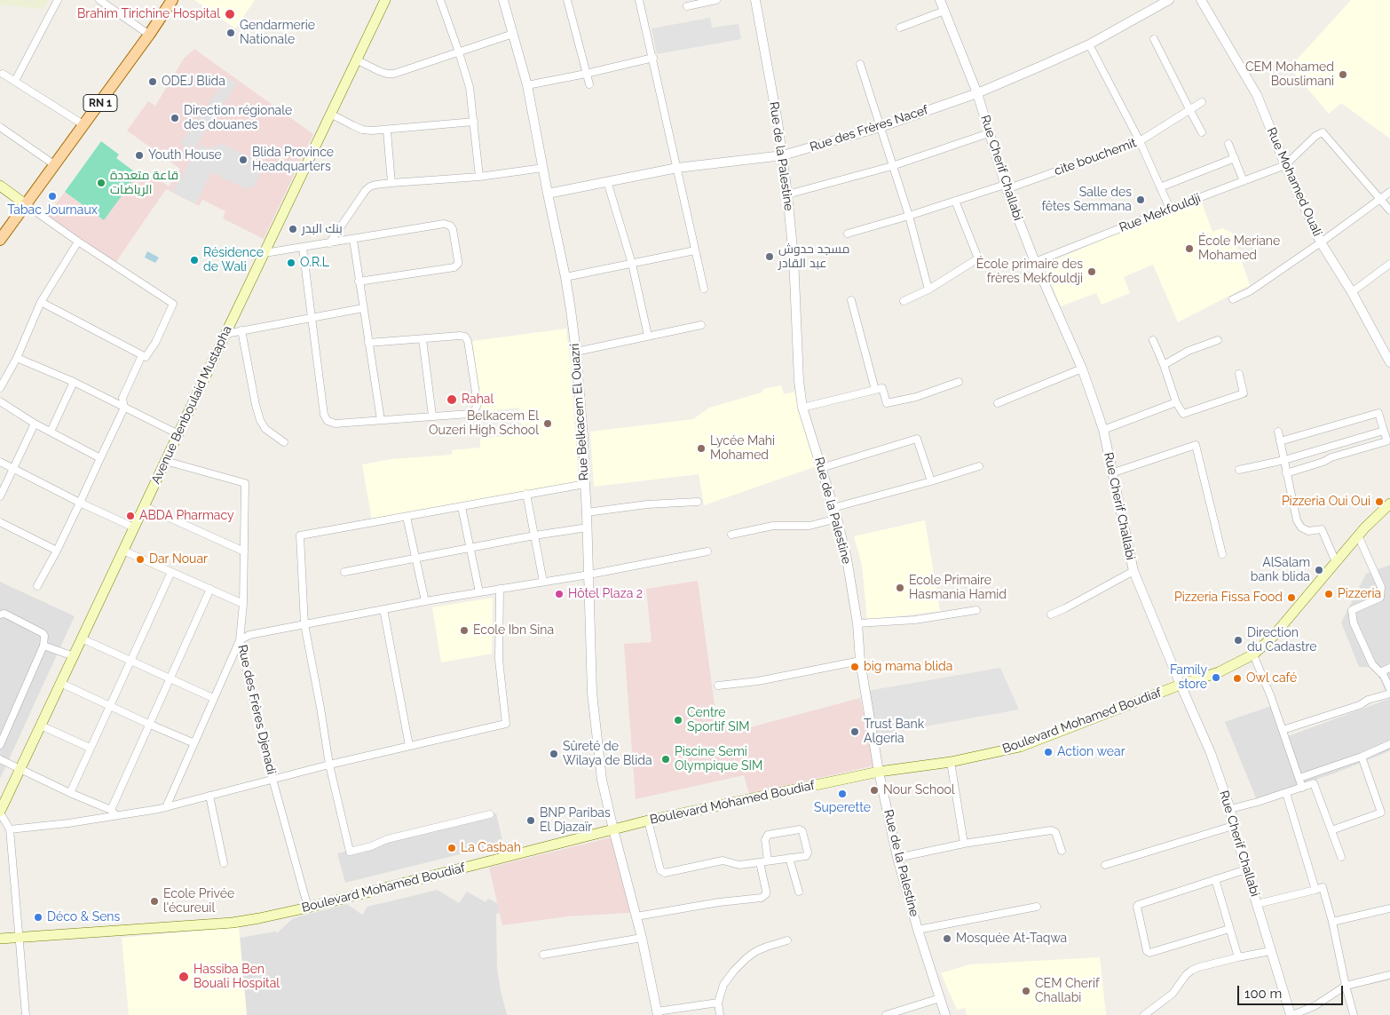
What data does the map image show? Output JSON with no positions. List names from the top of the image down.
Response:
{
  "streets": {
    "main road": ["RN 1", "Avenue Benboulaid Mustapha", "Boulevard Mohamed Boudiaf"],
    "street": [
      "Rue des Frères Nacef",
      "Rue de la Palestine",
      "cite bouchemit",
      "Rue Cherif Challabi",
      "Rue Mohamed Ouali",
      "Rue Mekfouldji",
      "Rue Belkacem El Ouazri",
      "Rue des Frères Djenadi"
    ]
  },
  "crossings": [
    ["Rue des Frères Nacef", "Rue de la Palestine"],
    ["Rue des Frères Nacef", "Rue Cherif Challabi"],
    ["Rue des Frères Nacef", "Rue Belkacem El Ouazri"],
    ["Rue de la Palestine", "Boulevard Mohamed Boudiaf"],
    ["cite bouchemit", "Rue Cherif Challabi"],
    ["Rue Cherif Challabi", "Rue Mekfouldji"],
    ["Rue Cherif Challabi", "Boulevard Mohamed Boudiaf"],
    ["Rue Mohamed Ouali", "Rue Mekfouldji"],
    ["Avenue Benboulaid Mustapha", "Rue des Frères Djenadi"],
    ["Rue Belkacem El Ouazri", "Boulevard Mohamed Boudiaf"],
    ["Rue des Frères Djenadi", "Boulevard Mohamed Boudiaf"]
  ],
  "places": [
    "Brahim Tirichine Hospital",
    "Gendarmerie Nationale",
    "CEM Mohamed Bouslimani",
    "ODEJ Blida",
    "Direction régionale des douanes",
    "Youth House",
    "Blida Province Headquarters",
    "قاعة متعددة الرياضات",
    "Tabac Journaux",
    "Salle des fêtes Semmana",
    "بنك البدر",
    "École Meriane Mohamed",
    "مسجد حدوش عبد القادر",
    "Résidence de Wali",
    "O.R.L",
    "École primaire des frères Mekfouldji",
    "Rahal",
    "Belkacem El Ouzeri High School",
    "Lycée Mahi Mohamed",
    "Pizzeria Oui Oui",
    "ABDA Pharmacy",
    "Dar Nouar",
    "AlSalam bank blida",
    "Ecole Primaire Hasmania Hamid",
    "Hôtel Plaza 2",
    "Pizzeria",
    "Pizzeria Fissa Food",
    "Ecole Ibn Sina",
    "Direction du Cadastre",
    "big mama blida",
    "Family store",
    "Owl café",
    "Centre Sportif SIM",
    "Trust Bank Algeria",
    "Action wear",
    "Sûreté de Wilaya de Blida",
    "Piscine Semi Olympique SIM",
    "Nour School",
    "Superette",
    "BNP Paribas El Djazaïr",
    "La Casbah",
    "Ecole Privée l'écureuil",
    "Déco & Sens",
    "Mosquée At-Taqwa",
    "Hassiba Ben Bouali Hospital",
    "CEM Cherif Challabi"
  ],
  "scale_bar": "100 m"
}
